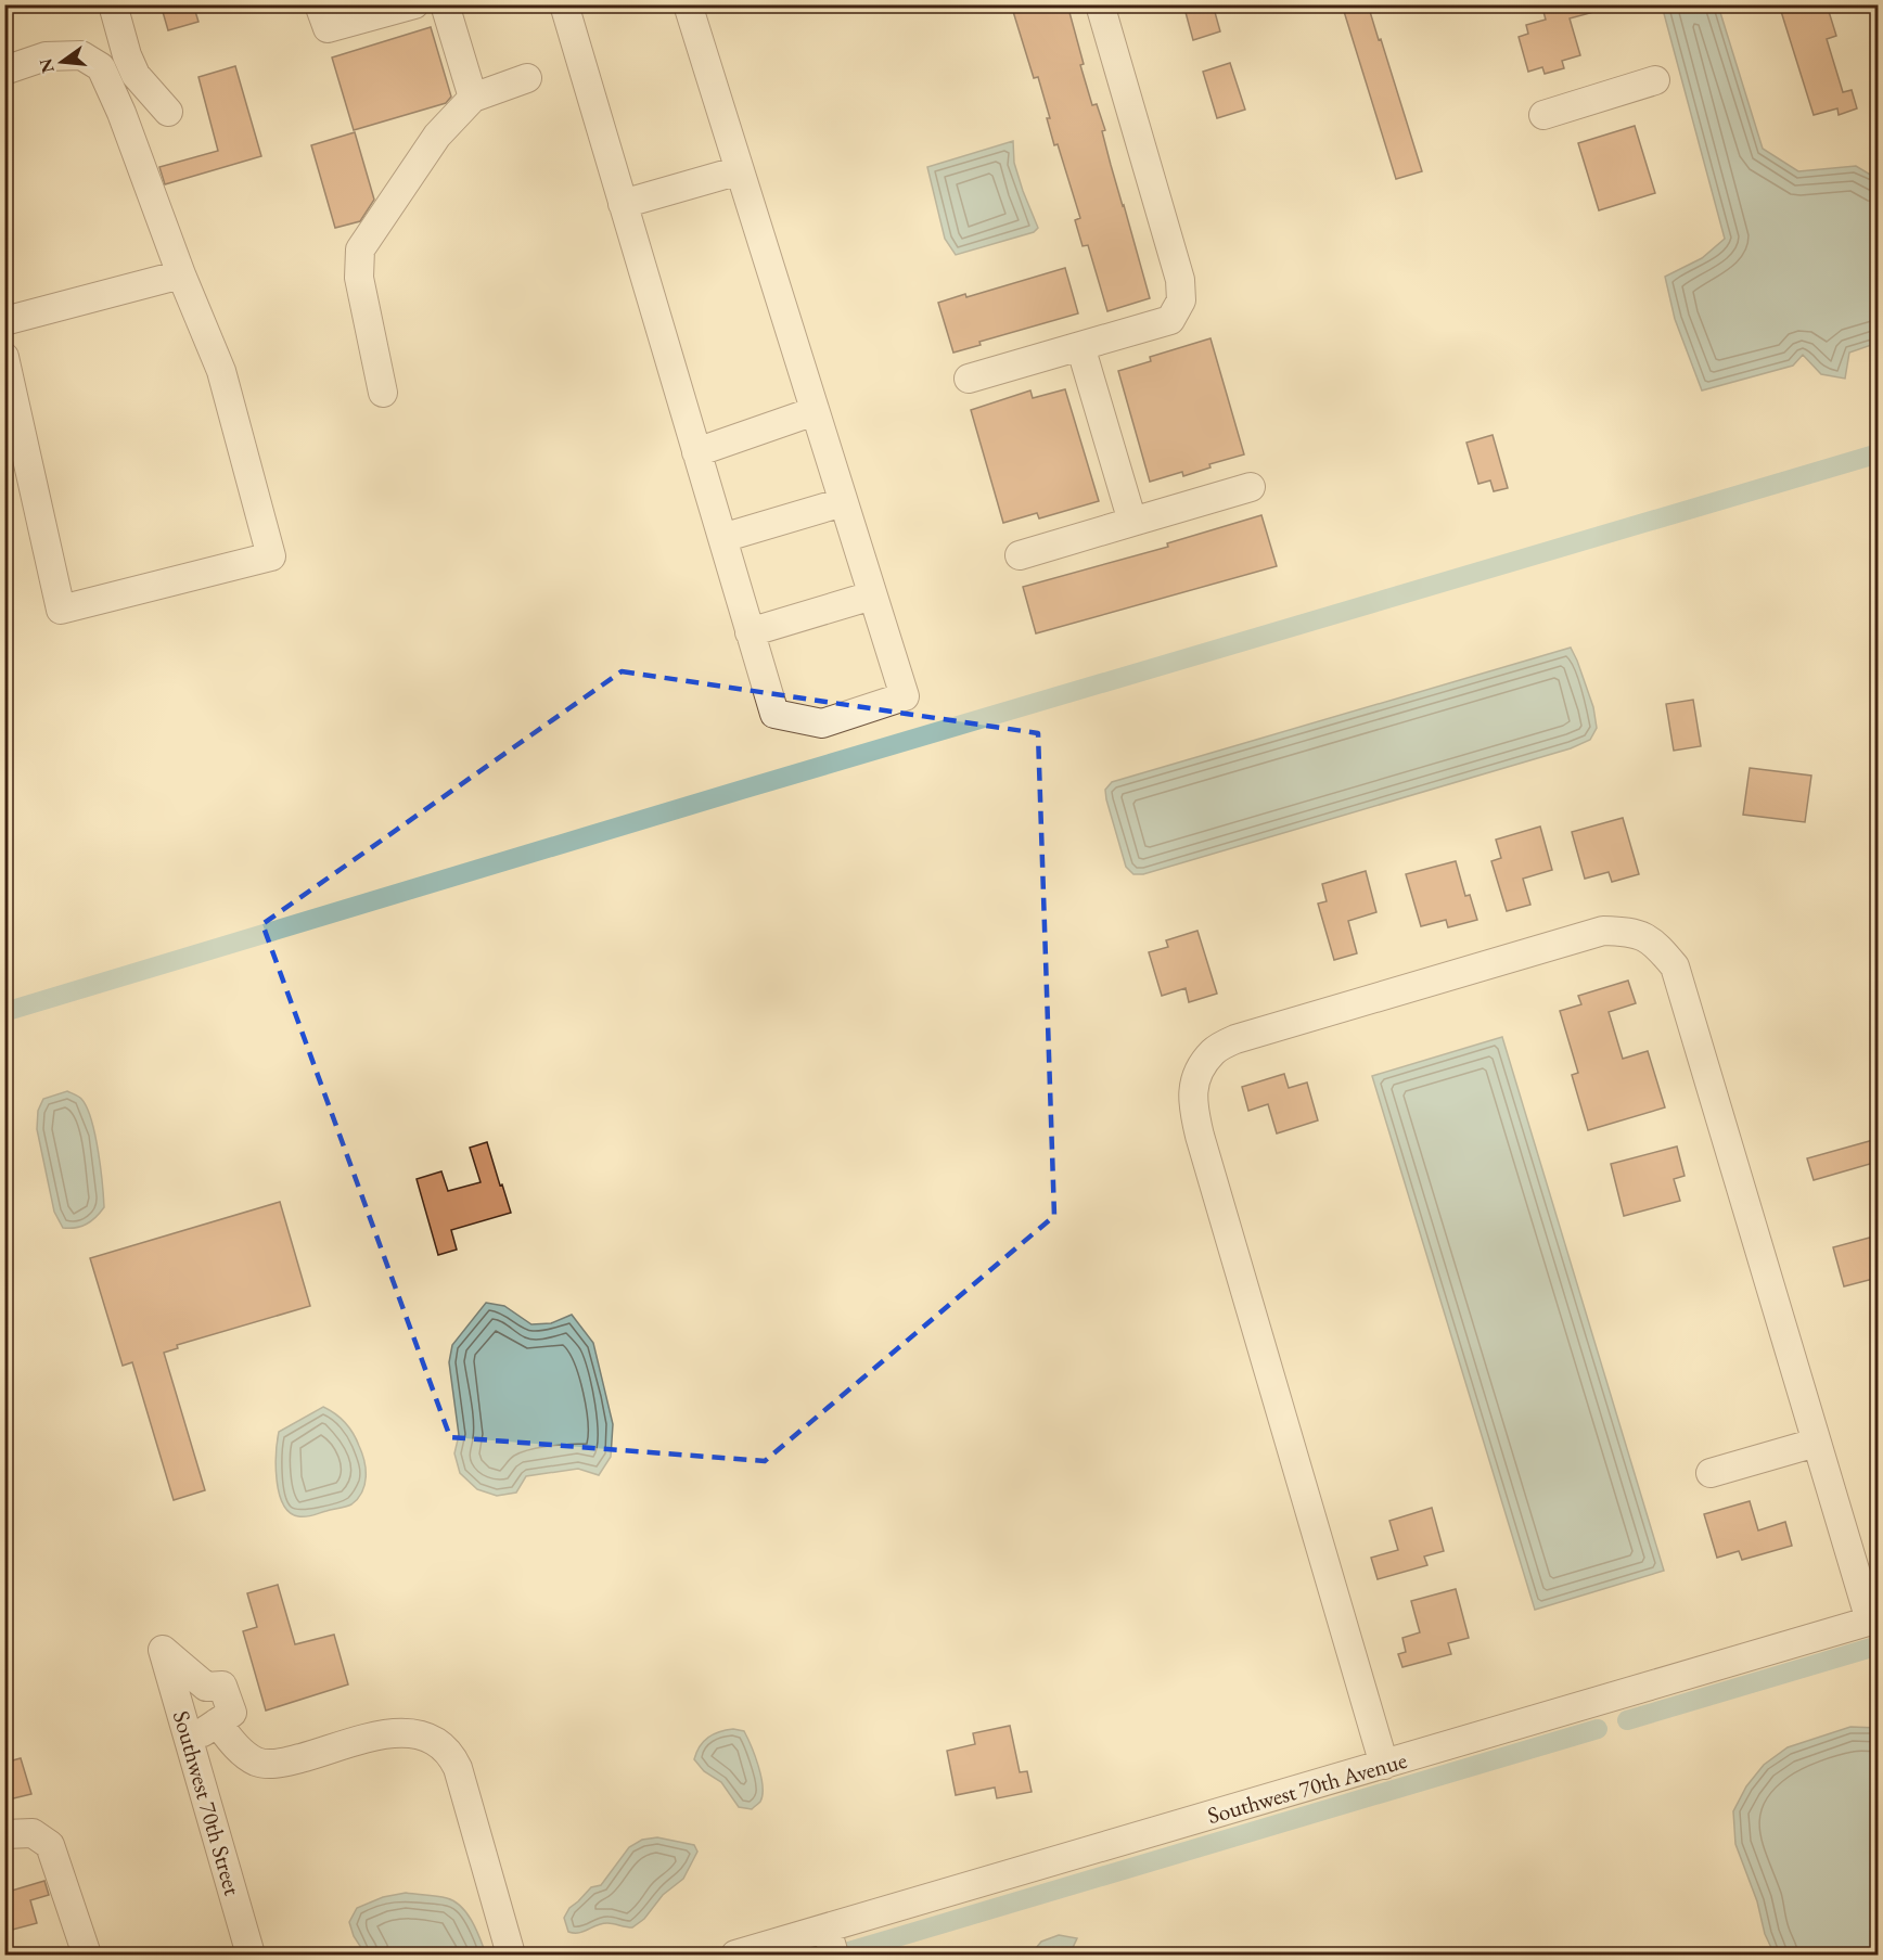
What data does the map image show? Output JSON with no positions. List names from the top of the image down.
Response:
{
  "streets": {
    "street": ["Southwest 70th Avenue", "Southwest 70th Street"]
  },
  "north": "left"
}
